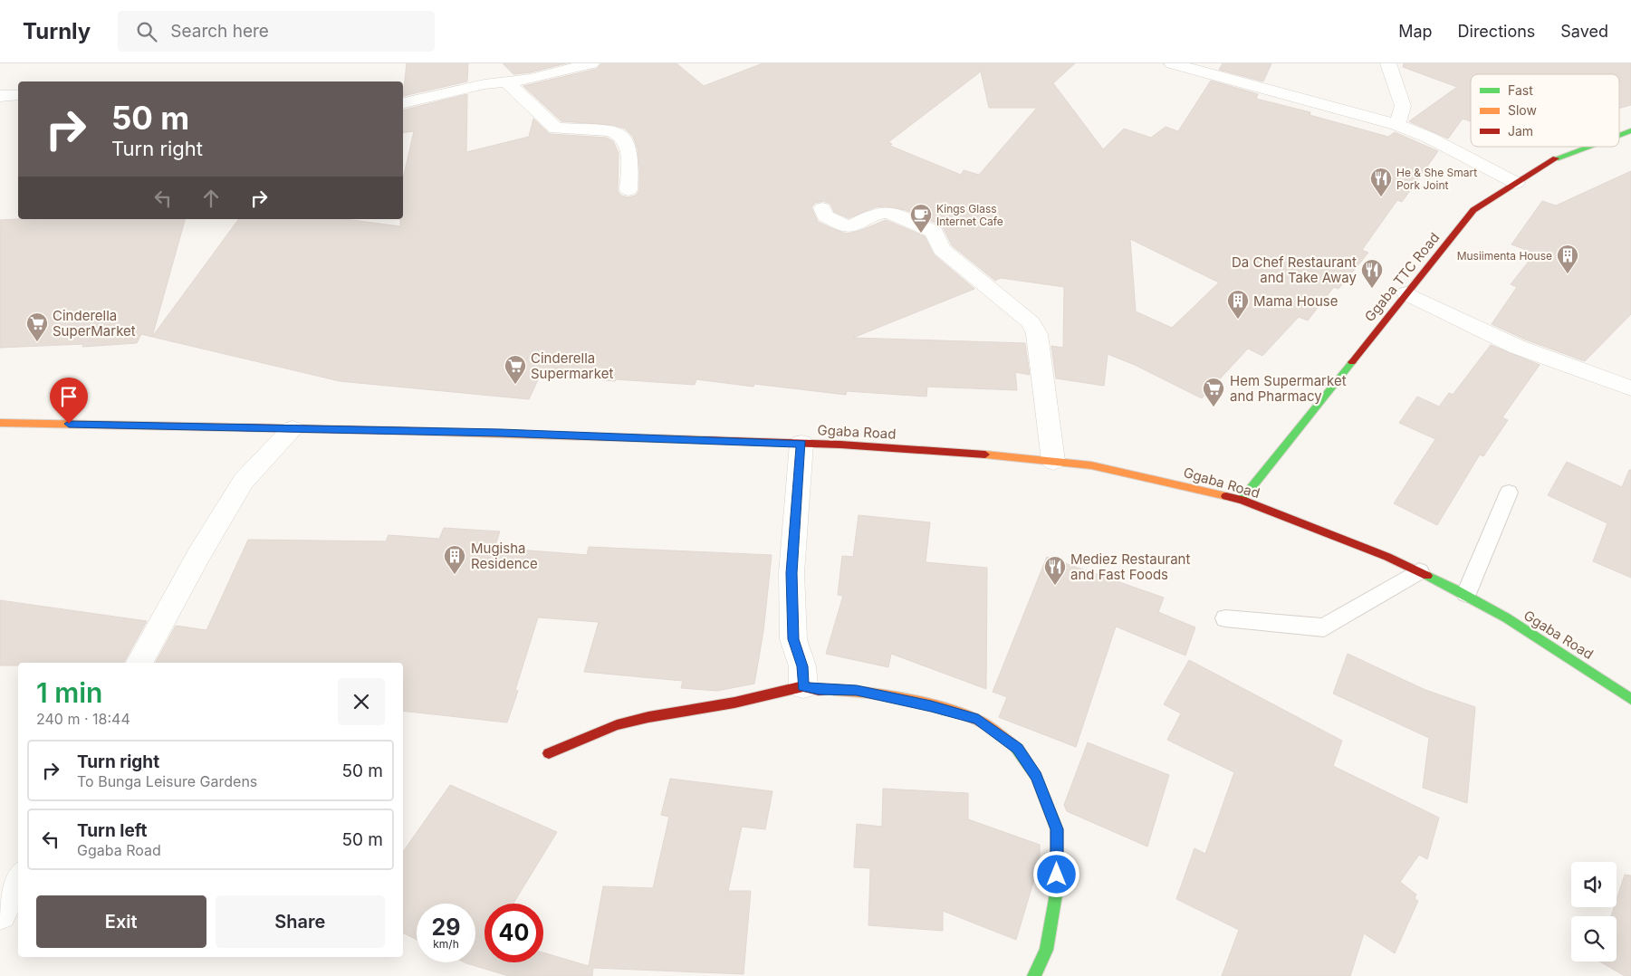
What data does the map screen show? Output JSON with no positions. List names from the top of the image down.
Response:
{
  "streets": {
    "main road": ["Ggaba TTC Road", "Ggaba Road"]
  },
  "crossings": [
    ["Ggaba TTC Road", "Ggaba Road"]
  ],
  "places": {
    "restaurant": ["He & She Smart Pork Joint", "Da Chef Restaurant and Take Away", "Mediez Restaurant and Fast Foods"],
    "cafe": ["Kings Glass Internet Cafe"],
    "building": ["Musiimenta House", "Mama House", "Mugisha Residence"],
    "supermarket": ["Cinderella SuperMarket", "Cinderella Supermarket", "Hem Supermarket and Pharmacy"]
  },
  "legend": ["Fast", "Slow", "Jam"],
  "page": {
    "header": "Turnly",
    "search": "Search here",
    "nav": ["Map", "Directions", "Saved"],
    "turn": ["50 m", "Turn right"],
    "heading": ["1 min", "240 m · 18:44"],
    "list": [
      {
        "name": "Turn right",
        "note": "To Bunga Leisure Gardens",
        "value": "50 m"
      },
      {
        "name": "Turn left",
        "note": "Ggaba Road",
        "value": "50 m"
      }
    ],
    "buttons": ["Exit", "Share"],
    "speed": "29 km/h",
    "limit": "40"
  }
}
